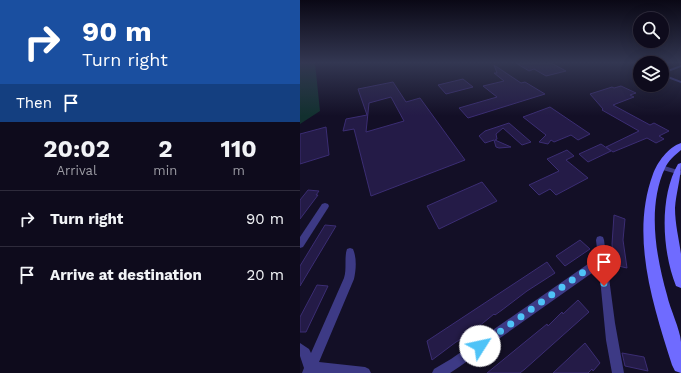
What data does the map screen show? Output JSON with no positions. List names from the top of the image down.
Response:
{
  "page": {
    "turn": ["90 m", "Turn right"],
    "then": "Then",
    "eta": [
      "20:02",
      "Arrival",
      "2",
      "min",
      "110",
      "m"
    ],
    "list": [
      {
        "name": "Turn right",
        "value": "90 m"
      },
      {
        "name": "Arrive at destination",
        "value": "20 m"
      }
    ]
  }
}
